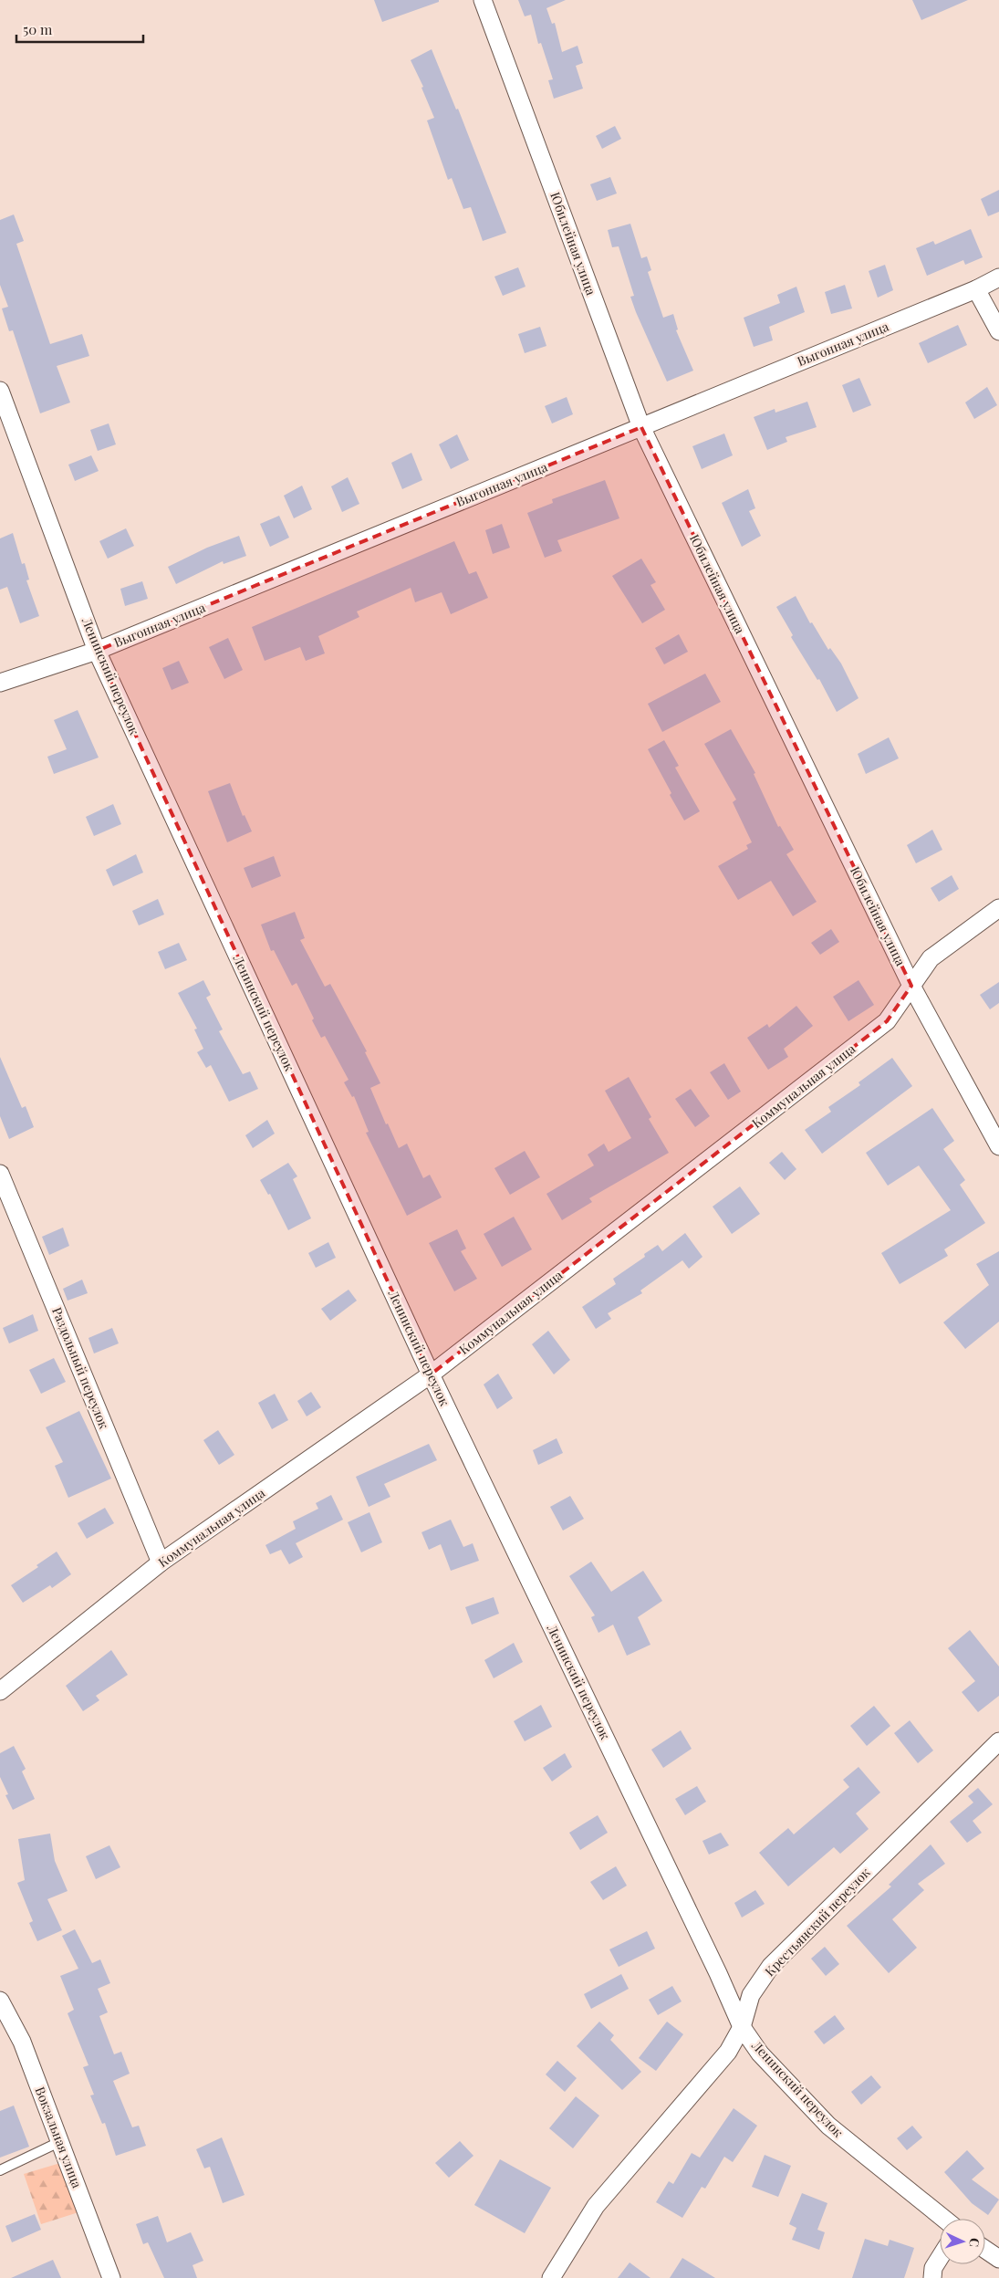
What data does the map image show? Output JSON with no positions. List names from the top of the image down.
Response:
{
  "streets": {
    "street": [
      "Юбилейная улица",
      "Выгонная улица",
      "Ленинский переулок",
      "Коммунальная улица",
      "Раздольный переулок",
      "Крестьянский переулок",
      "Вокзальная улица"
    ]
  },
  "crossings": [
    ["Юбилейная улица", "Выгонная улица"],
    ["Юбилейная улица", "Коммунальная улица"],
    ["Выгонная улица", "Ленинский переулок"],
    ["Ленинский переулок", "Коммунальная улица"],
    ["Ленинский переулок", "Крестьянский переулок"],
    ["Коммунальная улица", "Раздольный переулок"]
  ],
  "scale_bar": "50 m",
  "north": "right"
}
